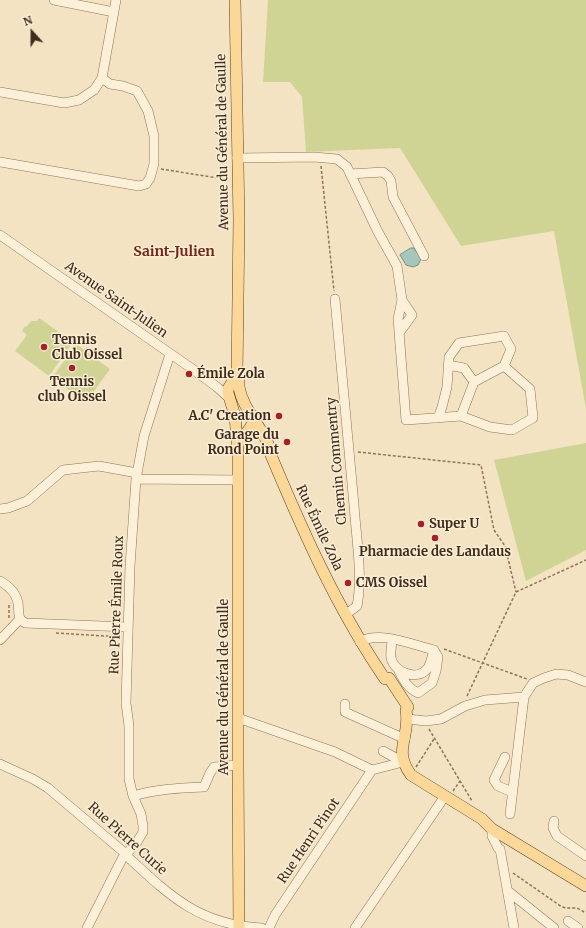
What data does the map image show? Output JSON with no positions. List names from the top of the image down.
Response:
{
  "streets": {
    "main road": ["Avenue du Général de Gaulle", "Rue Émile Zola"],
    "street": [
      "Avenue Saint-Julien",
      "Chemin Commentry",
      "Rue Pierre Émile Roux",
      "Rue Pierre Curie",
      "Rue Henri Pinot"
    ]
  },
  "crossings": [
    ["Avenue du Général de Gaulle", "Avenue Saint-Julien"],
    ["Avenue du Général de Gaulle", "Rue Émile Zola"],
    ["Avenue du Général de Gaulle", "Rue Pierre Curie"],
    ["Avenue Saint-Julien", "Rue Pierre Émile Roux"],
    ["Chemin Commentry", "Rue Émile Zola"],
    ["Rue Pierre Émile Roux", "Rue Pierre Curie"]
  ],
  "districts": ["Saint-Julien"],
  "places": [
    "Tennis Club Oissel",
    "Tennis club Oissel",
    "Émile Zola",
    "A.C' Creation",
    "Garage du Rond Point",
    "Super U",
    "Pharmacie des Landaus",
    "CMS Oissel"
  ],
  "north": "top"
}
